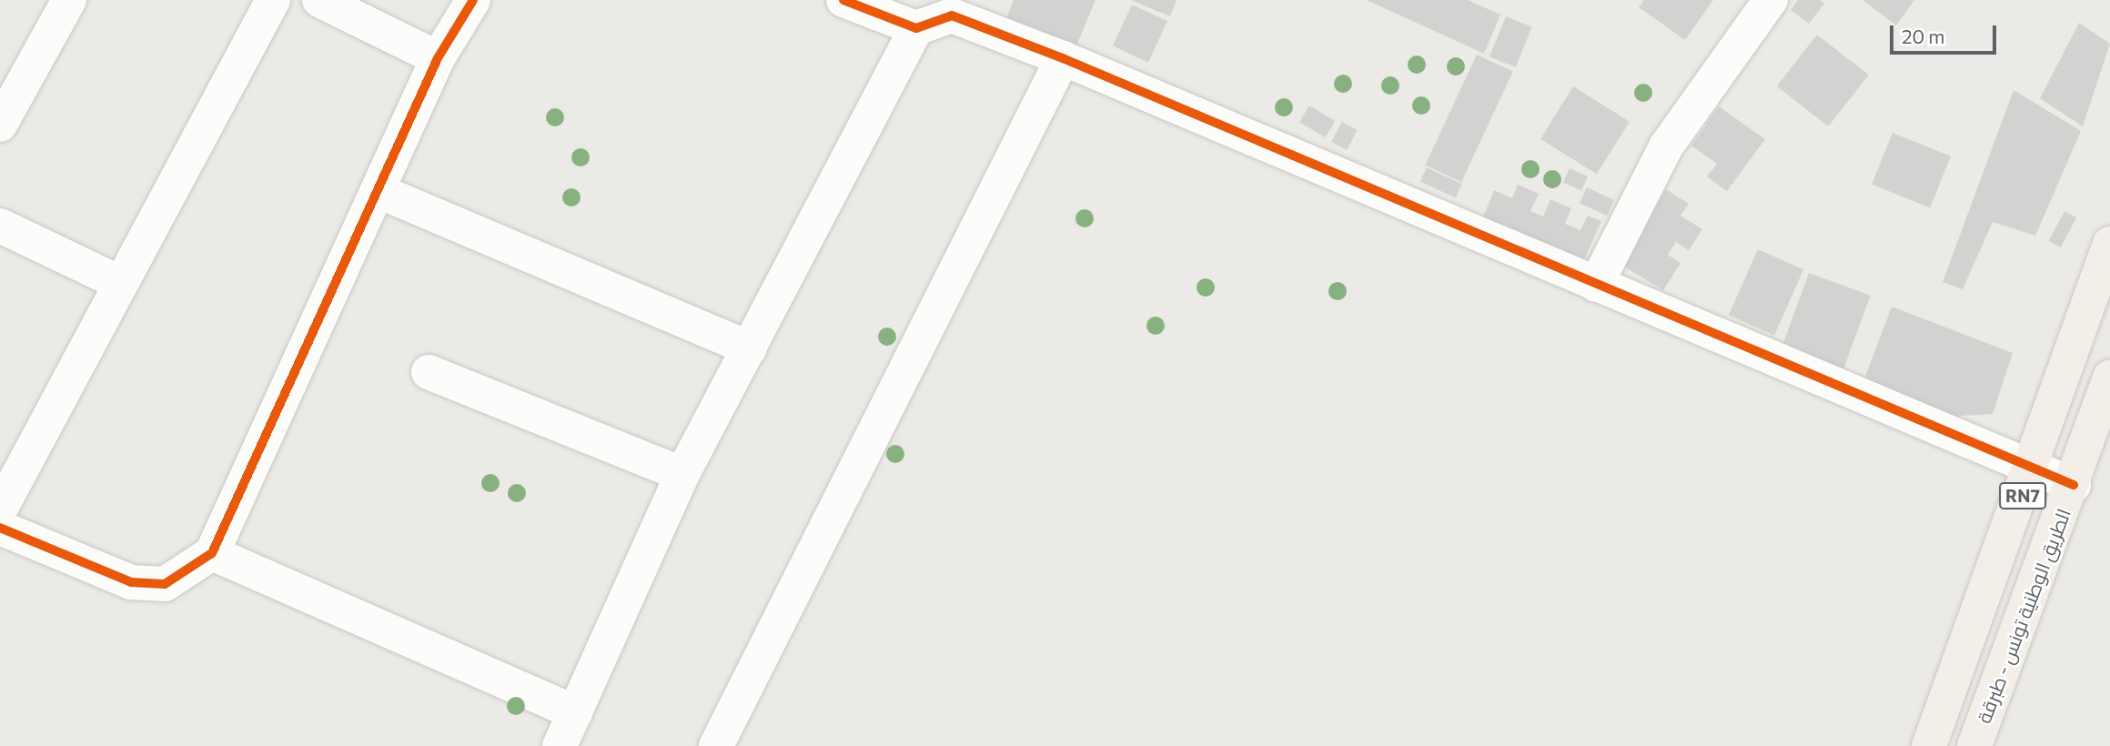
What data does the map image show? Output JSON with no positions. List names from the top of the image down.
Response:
{
  "streets": {
    "main road": ["RN7", "الطريق الوطنية تونس - طبرقة"]
  },
  "scale_bar": "20 m"
}
